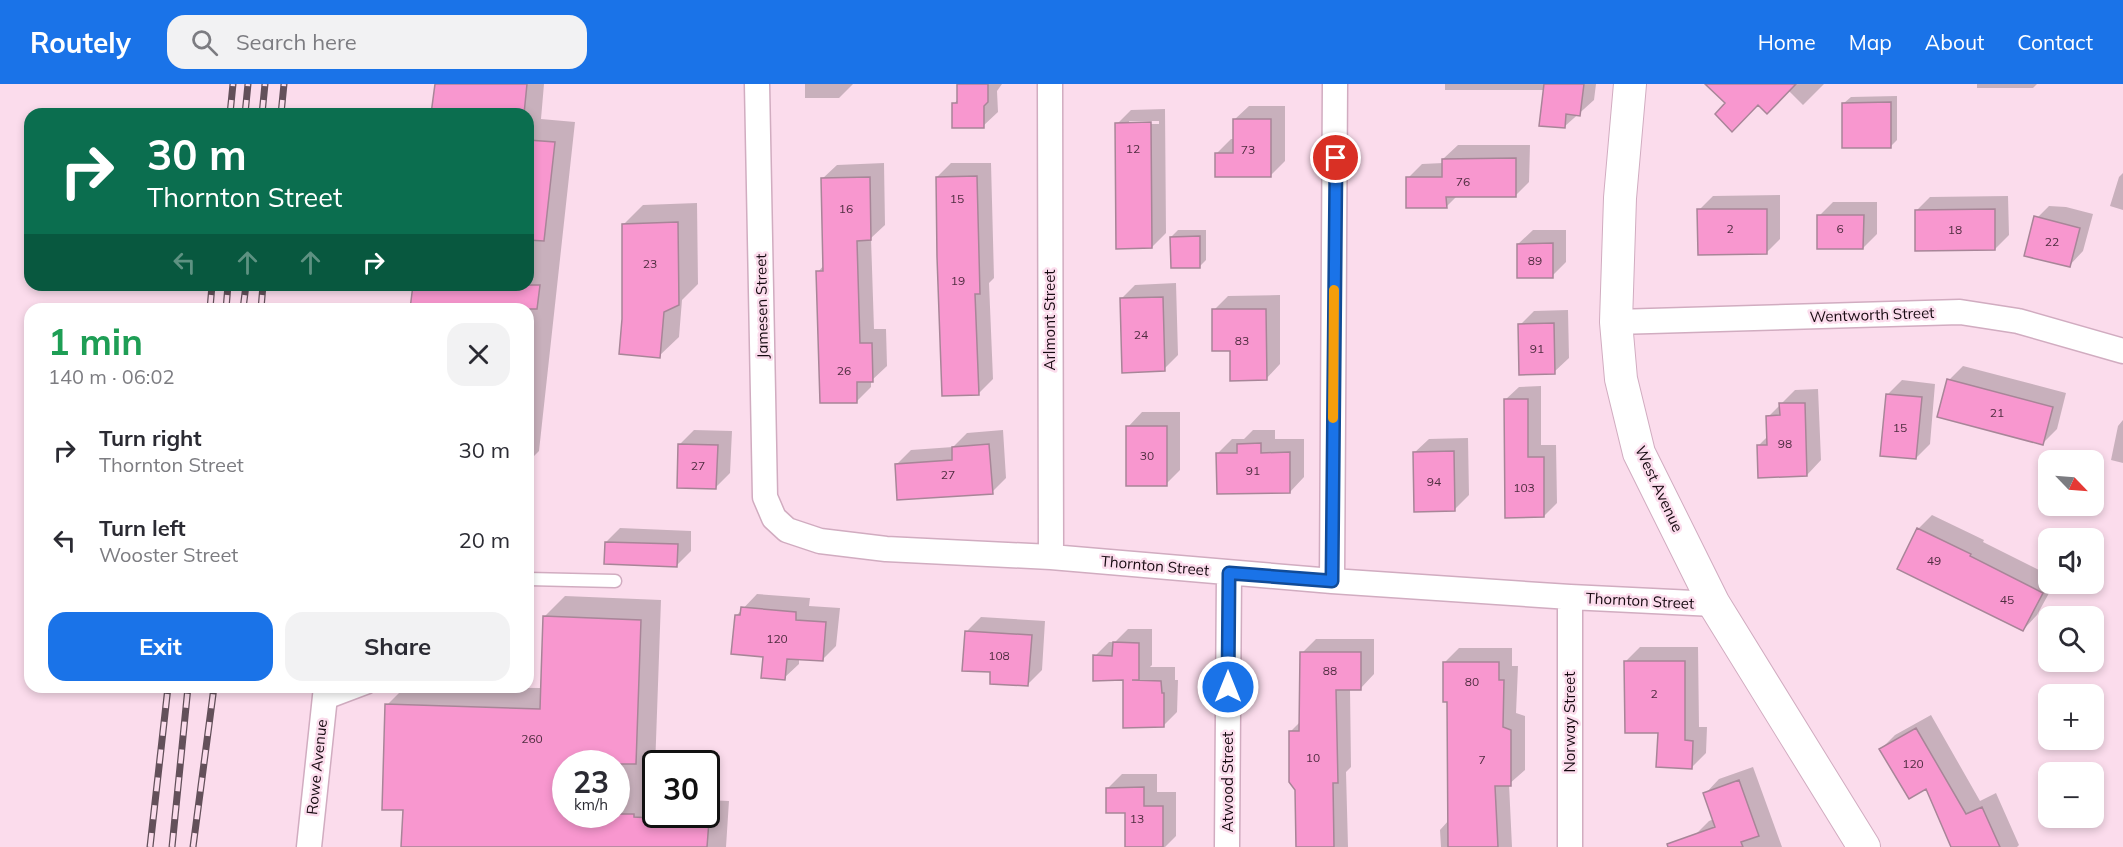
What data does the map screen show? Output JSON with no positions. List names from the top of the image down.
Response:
{
  "streets": {
    "street": [
      "Jamesen Street",
      "Wentworth Street",
      "Arlmont Street",
      "West Avenue",
      "Thornton Street",
      "Norway Street",
      "Rowe Avenue",
      "Atwood Street"
    ]
  },
  "crossings": [
    ["Jamesen Street", "Thornton Street"],
    ["Wentworth Street", "West Avenue"],
    ["Arlmont Street", "Thornton Street"],
    ["West Avenue", "Thornton Street"],
    ["Thornton Street", "Norway Street"],
    ["Thornton Street", "Atwood Street"]
  ],
  "house_numbers": [
    "12",
    "73",
    "76",
    "15",
    "16",
    "2",
    "6",
    "18",
    "22",
    "89",
    "23",
    "19",
    "24",
    "83",
    "91",
    "26",
    "21",
    "15",
    "98",
    "30",
    "27",
    "91",
    "27",
    "94",
    "103",
    "49",
    "45",
    "120",
    "108",
    "88",
    "80",
    "2",
    "260",
    "10",
    "7",
    "120",
    "13"
  ],
  "north": "bottom right",
  "page": {
    "header": "Routely",
    "search": "Search here",
    "nav": [
      "Home",
      "Map",
      "About",
      "Contact"
    ],
    "turn": ["30 m", "Thornton Street"],
    "heading": ["1 min", "140 m · 06:02"],
    "list": [
      {
        "name": "Turn right",
        "note": "Thornton Street",
        "value": "30 m"
      },
      {
        "name": "Turn left",
        "note": "Wooster Street",
        "value": "20 m"
      }
    ],
    "map_buttons": ["+", "−"],
    "buttons": ["Exit", "Share"],
    "speed": "23 km/h",
    "limit": "30"
  }
}
